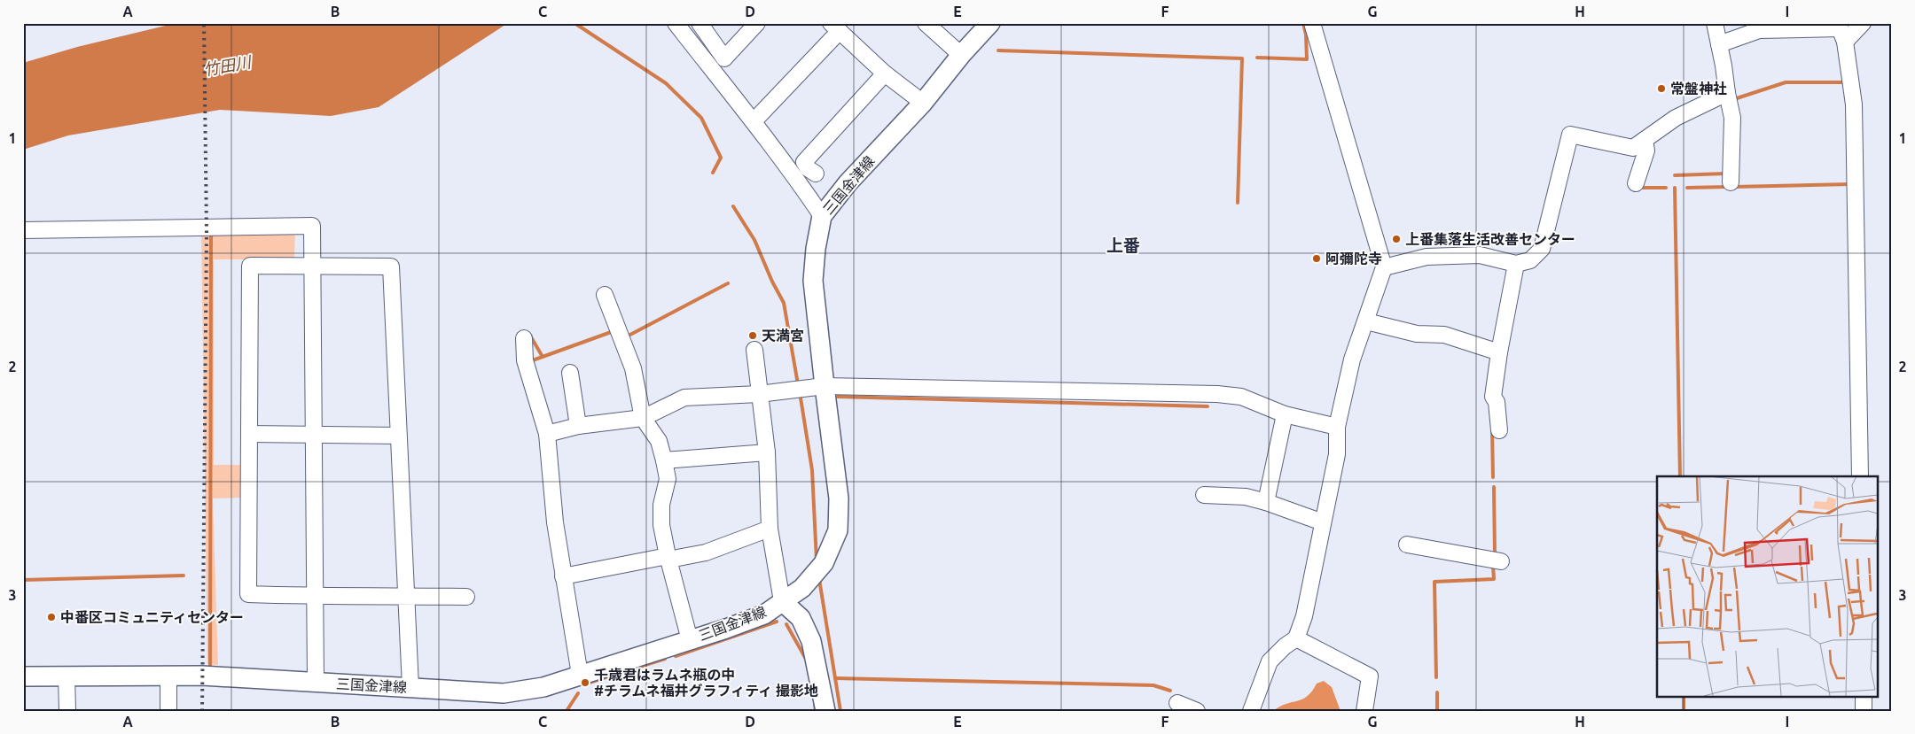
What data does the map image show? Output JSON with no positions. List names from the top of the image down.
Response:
{
  "streets": {
    "main road": ["三国金津線"]
  },
  "districts": ["上番"],
  "water": ["竹田川"],
  "places": [
    "常盤神社",
    "上番集落生活改善センター",
    "阿彌陀寺",
    "天満宮",
    "中番区コミュニティセンター",
    "千歳君はラムネ瓶の中 #チラムネ福井グラフィティ 撮影地"
  ],
  "grid": {
    "columns": [
      "A",
      "B",
      "C",
      "D",
      "E",
      "F",
      "G",
      "H",
      "I"
    ],
    "rows": ["1", "2", "3"]
  }
}
